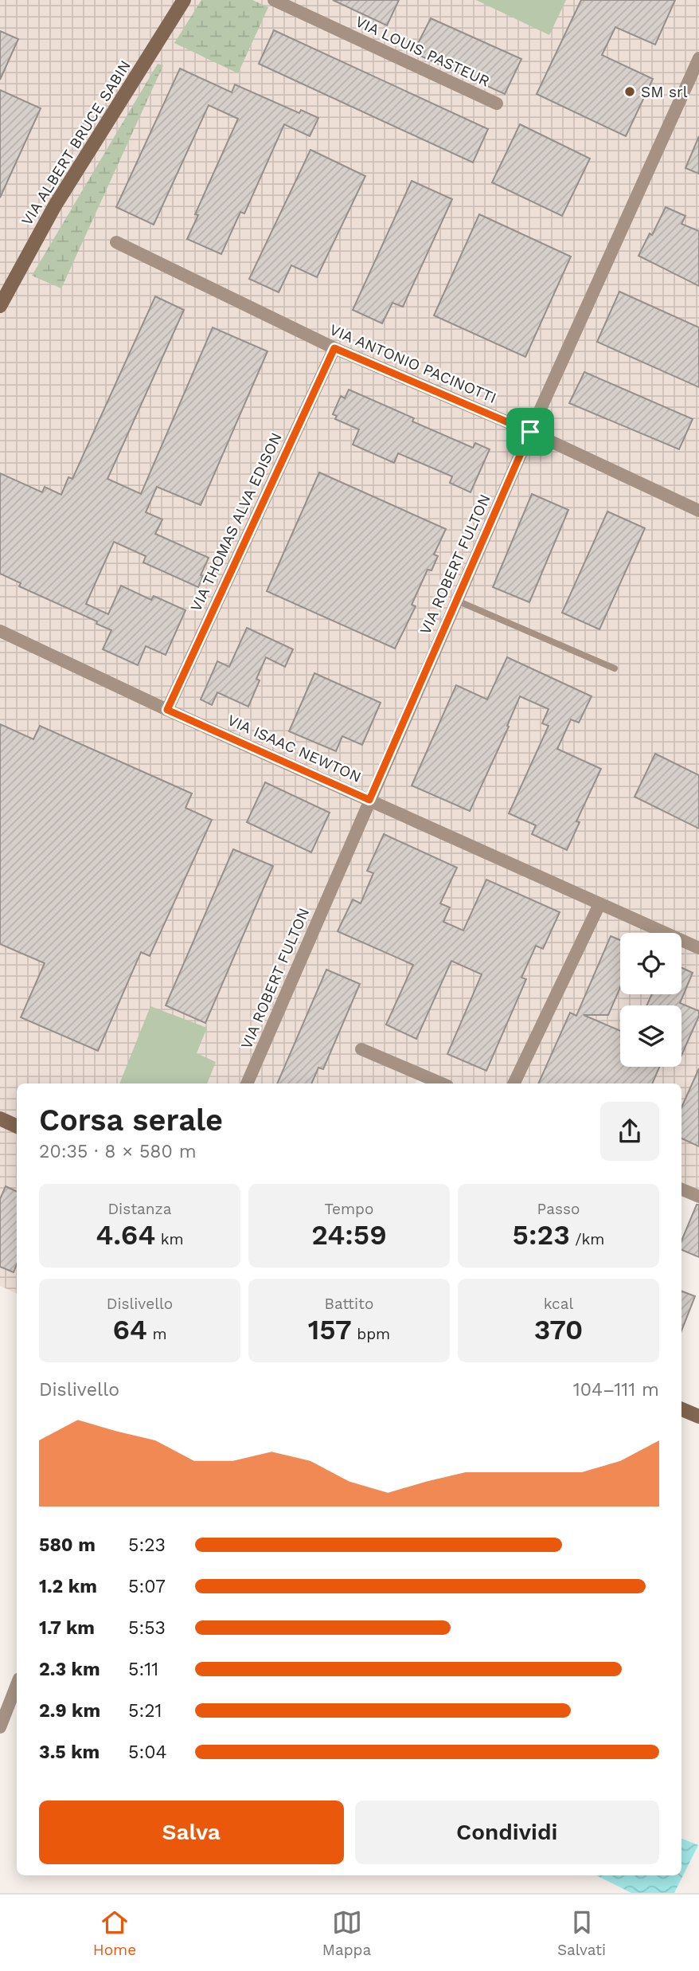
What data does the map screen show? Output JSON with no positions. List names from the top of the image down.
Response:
{
  "streets": {
    "street": [
      "VIA LOUIS PASTEUR",
      "VIA ALBERT BRUCE SABIN",
      "VIA ANTONIO PACINOTTI",
      "VIA THOMAS ALVA EDISON",
      "VIA ROBERT FULTON",
      "VIA ISAAC NEWTON"
    ]
  },
  "crossings": [
    ["VIA ANTONIO PACINOTTI", "VIA THOMAS ALVA EDISON"],
    ["VIA ANTONIO PACINOTTI", "VIA ROBERT FULTON"],
    ["VIA THOMAS ALVA EDISON", "VIA ISAAC NEWTON"],
    ["VIA ROBERT FULTON", "VIA ISAAC NEWTON"]
  ],
  "places": ["SM srl"],
  "page": {
    "heading": ["Corsa serale", "20:35 · 8 × 580 m"],
    "stats": [
      ["Distanza", "4.64 km"],
      ["Tempo", "24:59"],
      ["Passo", "5:23 /km"],
      ["Dislivello", "64 m"],
      ["Battito", "157 bpm"],
      ["kcal", "370"]
    ],
    "chart": ["Dislivello", "104–111 m"],
    "list": [
      {
        "name": "580 m",
        "note": "5:23"
      },
      {
        "name": "1.2 km",
        "note": "5:07"
      },
      {
        "name": "1.7 km",
        "note": "5:53"
      },
      {
        "name": "2.3 km",
        "note": "5:11"
      },
      {
        "name": "2.9 km",
        "note": "5:21"
      },
      {
        "name": "3.5 km",
        "note": "5:04"
      }
    ],
    "buttons": ["Salva", "Condividi"],
    "tabs": ["Home", "Mappa", "Salvati"]
  }
}
